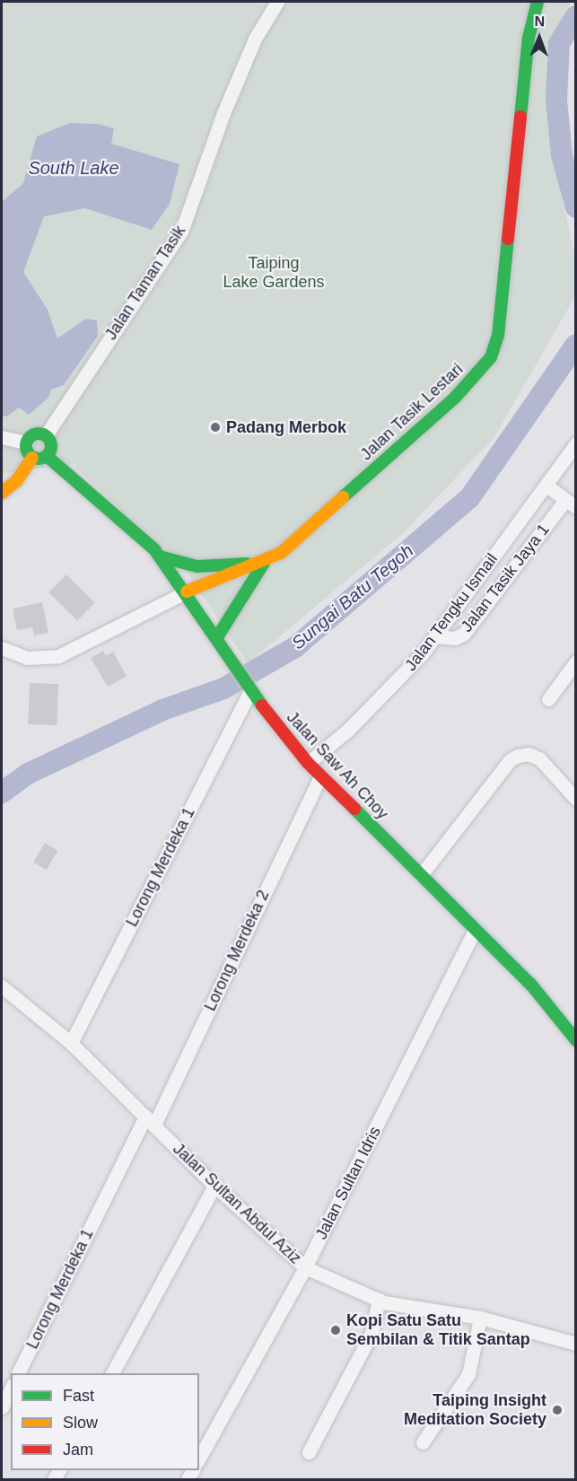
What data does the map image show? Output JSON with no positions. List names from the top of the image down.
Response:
{
  "streets": {
    "street": [
      "Jalan Taman Tasik",
      "Jalan Tasik Lestari",
      "Jalan Tasik Jaya 1",
      "Jalan Tengku Ismail",
      "Jalan Saw Ah Choy",
      "Lorong Merdeka 1",
      "Lorong Merdeka 2",
      "Jalan Sultan Idris",
      "Jalan Sultan Abdul Aziz"
    ]
  },
  "crossings": [
    ["Jalan Taman Tasik", "Jalan Saw Ah Choy"],
    ["Jalan Tasik Lestari", "Jalan Saw Ah Choy"],
    ["Jalan Tasik Jaya 1", "Jalan Tengku Ismail"],
    ["Jalan Tengku Ismail", "Jalan Saw Ah Choy"],
    ["Jalan Saw Ah Choy", "Lorong Merdeka 1"],
    ["Jalan Saw Ah Choy", "Lorong Merdeka 2"],
    ["Jalan Saw Ah Choy", "Jalan Sultan Idris"],
    ["Lorong Merdeka 1", "Lorong Merdeka 2"],
    ["Lorong Merdeka 1", "Jalan Sultan Abdul Aziz"],
    ["Lorong Merdeka 2", "Jalan Sultan Abdul Aziz"],
    ["Jalan Sultan Idris", "Jalan Sultan Abdul Aziz"]
  ],
  "water": ["South Lake", "Sungai Batu Tegoh"],
  "parks": ["Taiping Lake Gardens"],
  "places": ["Padang Merbok", "Kopi Satu Satu Sembilan & Titik Santap", "Taiping Insight Meditation Society"],
  "legend": ["Fast", "Slow", "Jam"],
  "north": "top"
}
